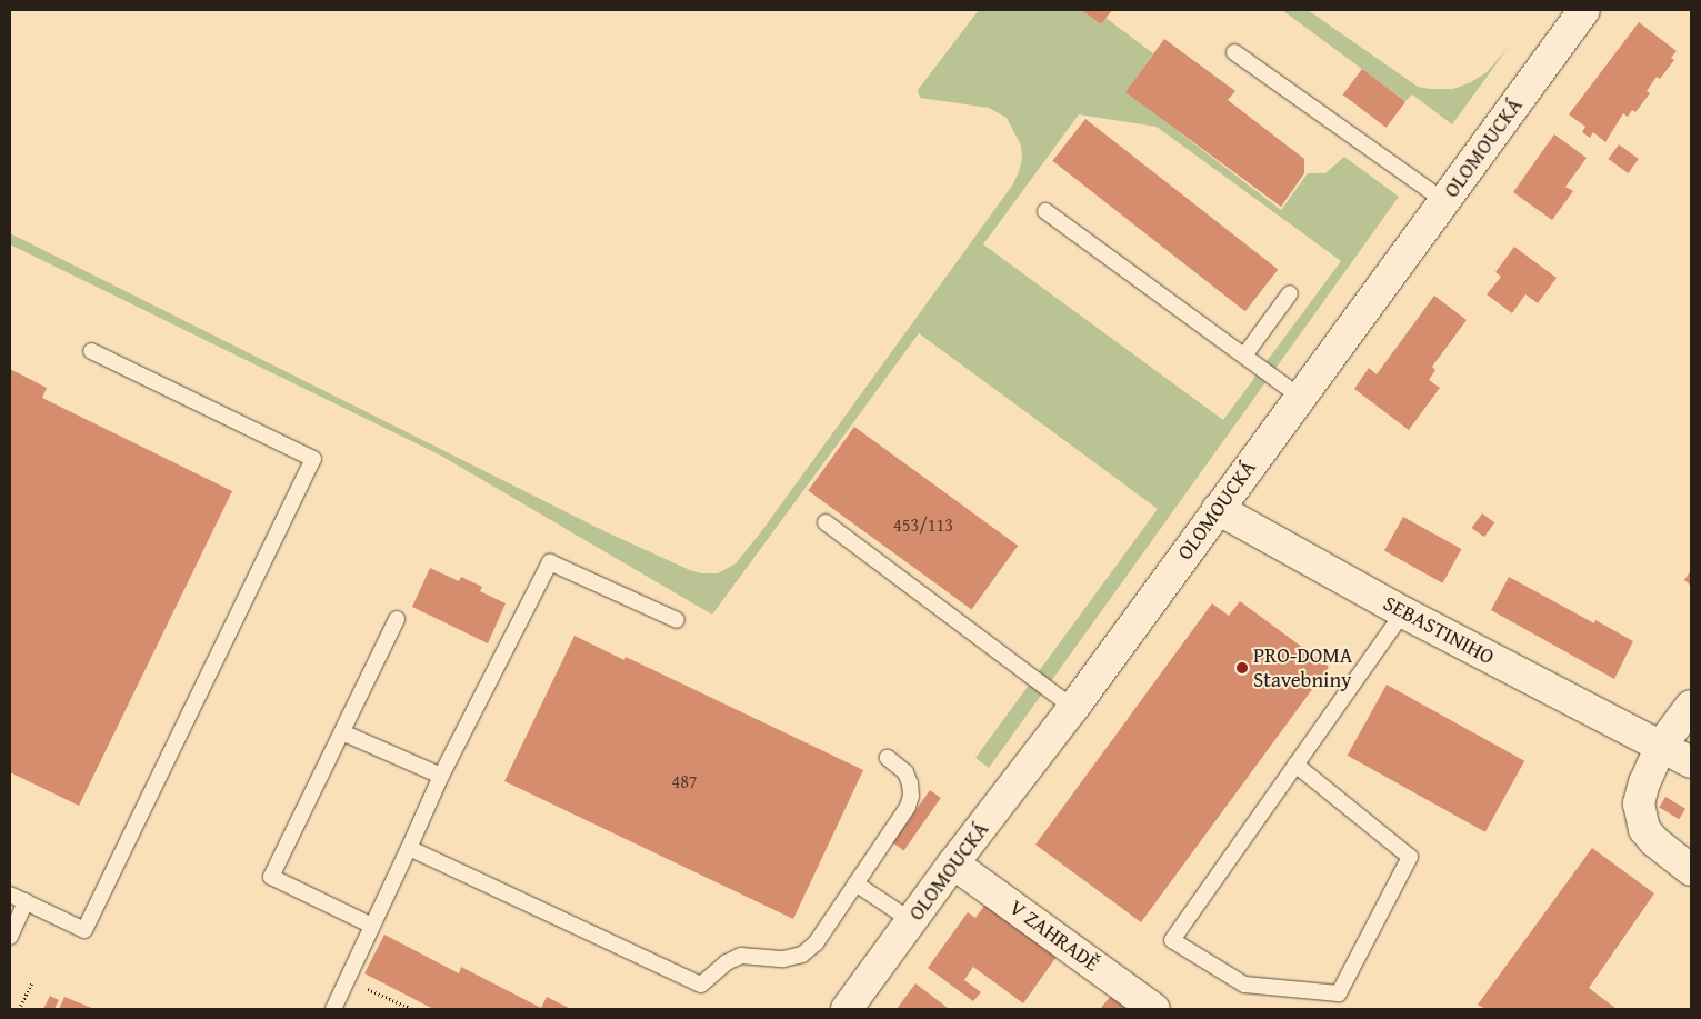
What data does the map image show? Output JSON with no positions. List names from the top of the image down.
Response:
{
  "streets": {
    "street": ["OLOMOUCKÁ", "SEBASTINIHO", "V ZAHRADĚ"]
  },
  "crossings": [
    ["OLOMOUCKÁ", "SEBASTINIHO"],
    ["OLOMOUCKÁ", "V ZAHRADĚ"]
  ],
  "places": ["PRO-DOMA Stavebniny"],
  "house_numbers": ["453/113", "487"]
}
